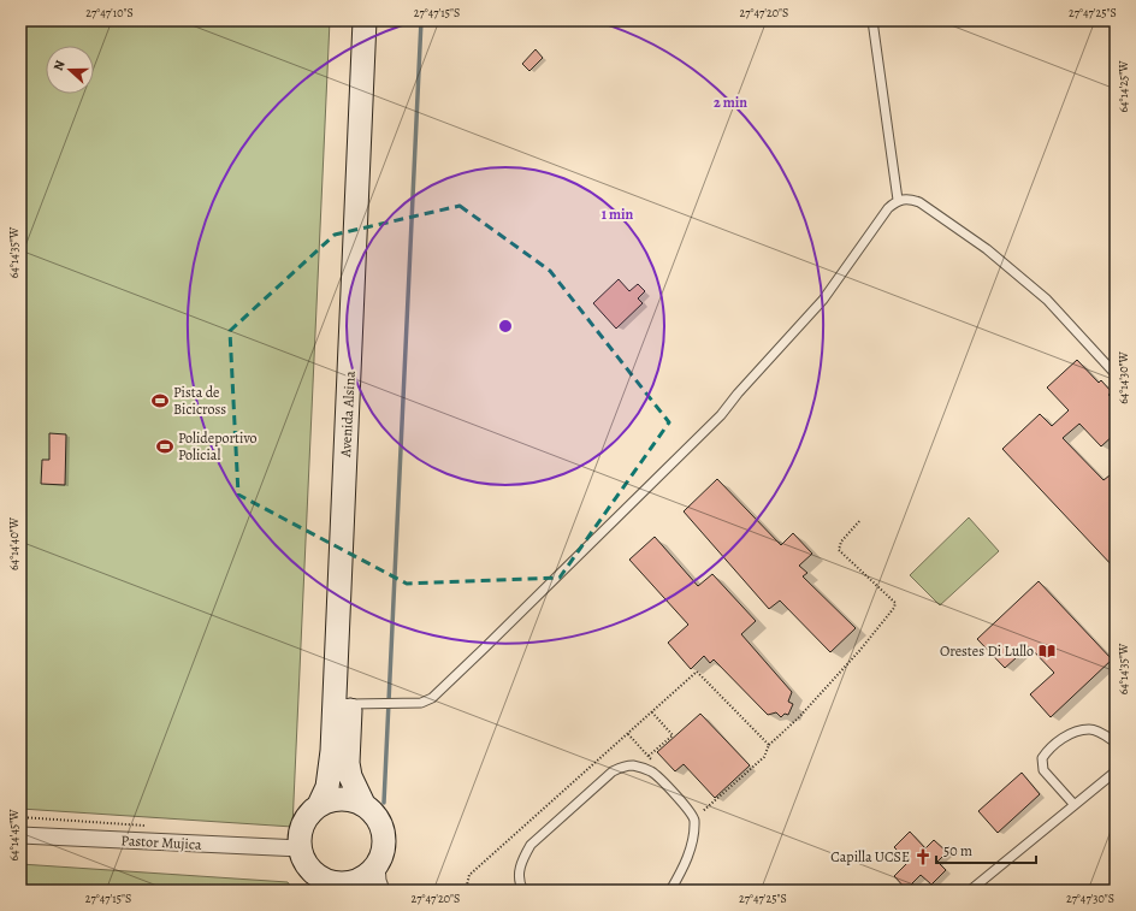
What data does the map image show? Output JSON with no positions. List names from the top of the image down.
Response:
{
  "streets": {
    "main road": ["Avenida Alsina"],
    "street": ["Pastor Mujica"]
  },
  "crossings": [
    ["Avenida Alsina", "Pastor Mujica"]
  ],
  "places": {
    "sports": ["Pista de Bicicross", "Polideportivo Policial"],
    "library": ["Orestes Di Lullo"],
    "church": ["Capilla UCSE"]
  },
  "scale_bar": "50 m",
  "north": "left",
  "coordinates": [
    "27°47'10\"S",
    "27°47'15\"S",
    "27°47'20\"S",
    "27°47'25\"S",
    "64°14'25\"W",
    "64°14'35\"W",
    "64°14'30\"W",
    "64°14'40\"W",
    "64°14'45\"W",
    "27°47'30\"S"
  ],
  "rings": ["2 min", "1 min"]
}
